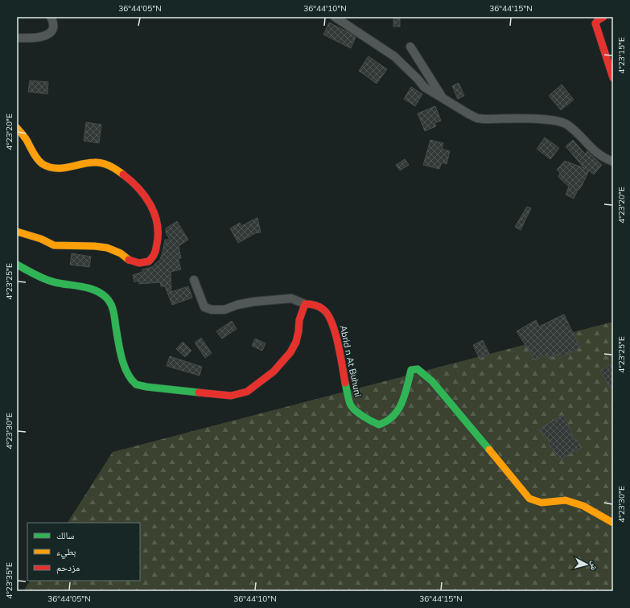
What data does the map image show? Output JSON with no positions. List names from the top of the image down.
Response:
{
  "streets": {
    "street": ["Abrid n At Buhuni"]
  },
  "legend": ["سالك", "بطيء", "مزدحم"],
  "north": "right",
  "coordinates": [
    "36°44'05\"N",
    "36°44'10\"N",
    "36°44'15\"N",
    "4°23'15\"E",
    "4°23'20\"E",
    "4°23'25\"E",
    "4°23'30\"E",
    "4°23'35\"E"
  ]
}
